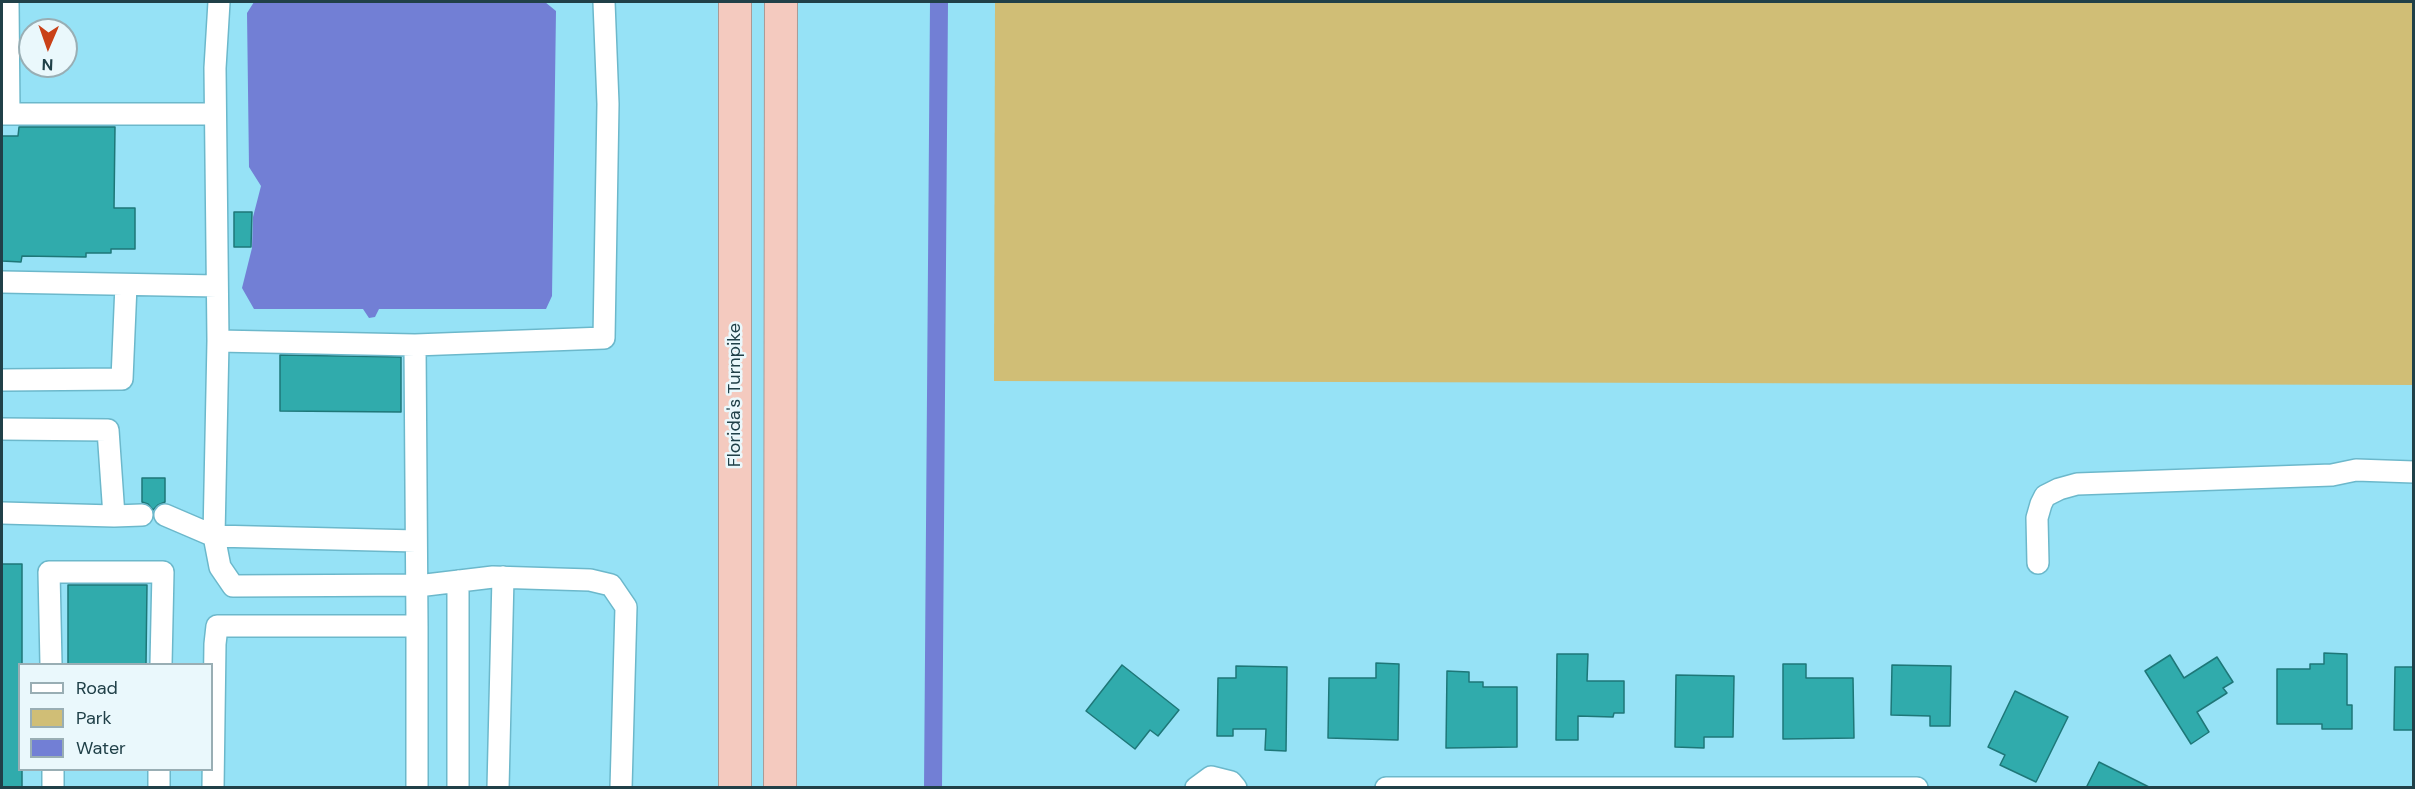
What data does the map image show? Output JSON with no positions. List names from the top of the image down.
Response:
{
  "streets": {
    "highway": ["Florida's Turnpike"]
  },
  "legend": ["Road", "Park", "Water"],
  "north": "bottom"
}
